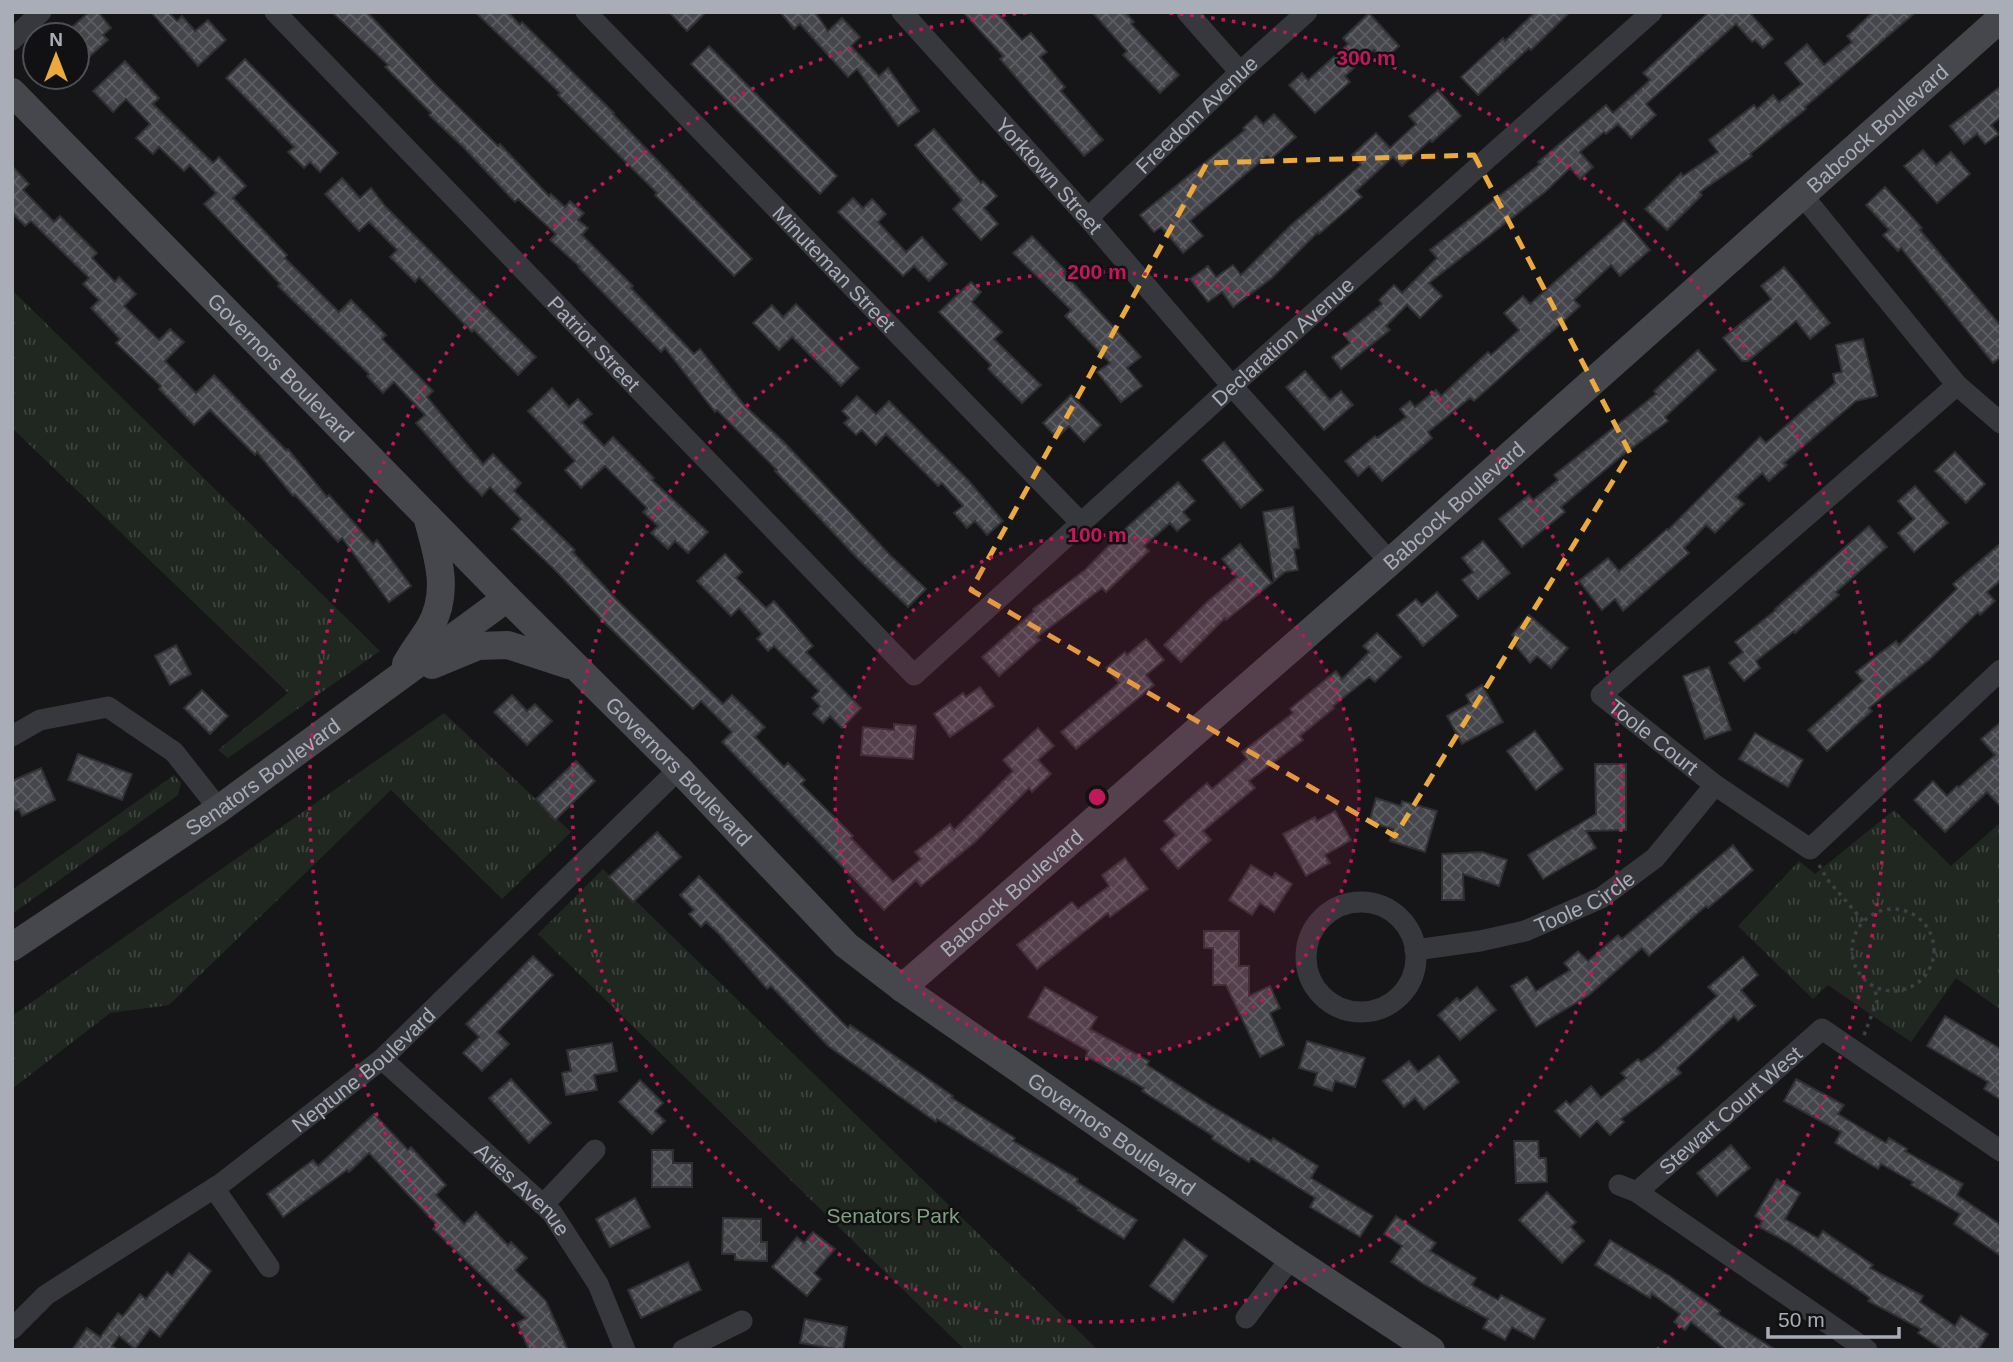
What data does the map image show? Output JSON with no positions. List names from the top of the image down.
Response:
{
  "streets": {
    "main road": ["Babcock Boulevard", "Governors Boulevard", "Senators Boulevard"],
    "street": [
      "Freedom Avenue",
      "Yorktown Street",
      "Minuteman Street",
      "Declaration Avenue",
      "Patriot Street",
      "Toole Court",
      "Toole Circle",
      "Neptune Boulevard",
      "Stewart Court West",
      "Aries Avenue"
    ]
  },
  "crossings": [
    ["Freedom Avenue", "Yorktown Street"],
    ["Babcock Boulevard", "Yorktown Street"],
    ["Babcock Boulevard", "Governors Boulevard"],
    ["Yorktown Street", "Declaration Avenue"],
    ["Minuteman Street", "Declaration Avenue"],
    ["Declaration Avenue", "Patriot Street"],
    ["Governors Boulevard", "Senators Boulevard"],
    ["Governors Boulevard", "Neptune Boulevard"],
    ["Toole Court", "Toole Circle"],
    ["Neptune Boulevard", "Aries Avenue"]
  ],
  "parks": ["Senators Park"],
  "scale_bar": "50 m",
  "north": "top",
  "rings": ["300 m", "200 m", "100 m"]
}
